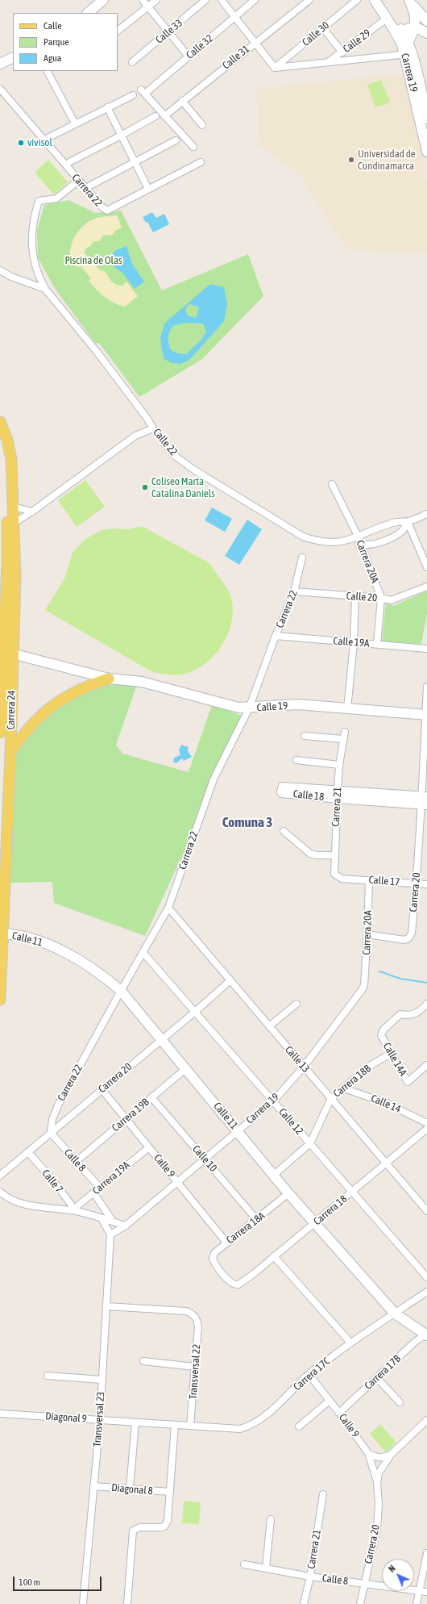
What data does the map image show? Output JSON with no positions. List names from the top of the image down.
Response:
{
  "streets": {
    "main road": ["Carrera 24"],
    "street": [
      "Calle 33",
      "Calle 30",
      "Calle 29",
      "Calle 32",
      "Calle 31",
      "Carrera 19",
      "Carrera 22",
      "Calle 22",
      "Carrera 20A",
      "Calle 20",
      "Calle 19A",
      "Calle 19",
      "Calle 18",
      "Carrera 21",
      "Calle 17",
      "Carrera 20",
      "Calle 11",
      "Calle 13",
      "Calle 14A",
      "Carrera 18B",
      "Calle 14",
      "Carrera 19B",
      "Calle 12",
      "Calle 10",
      "Calle 8",
      "Calle 9",
      "Carrera 19A",
      "Calle 7",
      "Carrera 18",
      "Carrera 18A",
      "Transversal 22",
      "Carrera 17B",
      "Carrera 17C",
      "Diagonal 9",
      "Transversal 23",
      "Diagonal 8"
    ]
  },
  "crossings": [
    ["Calle 29", "Carrera 19"],
    ["Calle 32", "Calle 31"],
    ["Carrera 19", "Carrera 20A"],
    ["Carrera 19", "Calle 11"],
    ["Carrera 19", "Calle 13"],
    ["Carrera 19", "Calle 12"],
    ["Carrera 19", "Calle 10"],
    ["Carrera 19", "Calle 9"],
    ["Carrera 22", "Calle 20"],
    ["Carrera 22", "Calle 19A"],
    ["Carrera 22", "Calle 19"],
    ["Carrera 22", "Carrera 20"],
    ["Carrera 22", "Calle 11"],
    ["Carrera 22", "Calle 13"],
    ["Carrera 22", "Calle 12"],
    ["Carrera 22", "Calle 8"],
    ["Calle 22", "Carrera 20A"],
    ["Carrera 20A", "Calle 20"],
    ["Carrera 20A", "Calle 19A"],
    ["Carrera 20A", "Calle 17"],
    ["Carrera 20A", "Carrera 20"],
    ["Calle 19", "Carrera 24"],
    ["Calle 19", "Carrera 20"],
    ["Carrera 24", "Calle 11"],
    ["Calle 18", "Carrera 21"],
    ["Calle 18", "Carrera 20"],
    ["Carrera 21", "Calle 17"],
    ["Carrera 21", "Calle 8"],
    ["Calle 17", "Carrera 20"],
    ["Carrera 20", "Calle 11"],
    ["Carrera 20", "Calle 13"],
    ["Carrera 20", "Calle 12"],
    ["Carrera 20", "Calle 8"],
    ["Carrera 20", "Calle 9"],
    ["Carrera 20", "Calle 7"],
    ["Calle 11", "Carrera 18B"],
    ["Calle 11", "Carrera 19B"],
    ["Calle 11", "Carrera 18"],
    ["Calle 11", "Carrera 18A"],
    ["Calle 11", "Carrera 17B"],
    ["Calle 11", "Carrera 17C"],
    ["Calle 13", "Carrera 18B"],
    ["Calle 13", "Carrera 18"],
    ["Calle 14A", "Carrera 18B"],
    ["Carrera 18B", "Calle 14"],
    ["Carrera 18B", "Calle 12"],
    ["Carrera 19B", "Calle 10"],
    ["Carrera 19B", "Calle 8"],
    ["Carrera 19B", "Calle 9"],
    ["Calle 12", "Carrera 18"],
    ["Calle 10", "Carrera 18A"],
    ["Calle 8", "Carrera 19A"],
    ["Calle 9", "Carrera 19A"],
    ["Calle 9", "Carrera 18A"],
    ["Calle 9", "Carrera 17B"],
    ["Calle 9", "Carrera 17C"],
    ["Carrera 19A", "Calle 7"],
    ["Carrera 18", "Carrera 18A"],
    ["Transversal 22", "Carrera 17C"],
    ["Transversal 22", "Diagonal 9"],
    ["Transversal 22", "Transversal 23"],
    ["Carrera 17C", "Diagonal 9"],
    ["Diagonal 9", "Transversal 23"],
    ["Transversal 23", "Diagonal 8"]
  ],
  "districts": ["Comuna 3"],
  "parks": ["Piscina de Olas"],
  "places": ["vivisol", "Universidad de Cundinamarca", "Coliseo Marta Catalina Daniels"],
  "legend": ["Calle", "Parque", "Agua"],
  "scale_bar": "100 m",
  "north": "top left"
}
